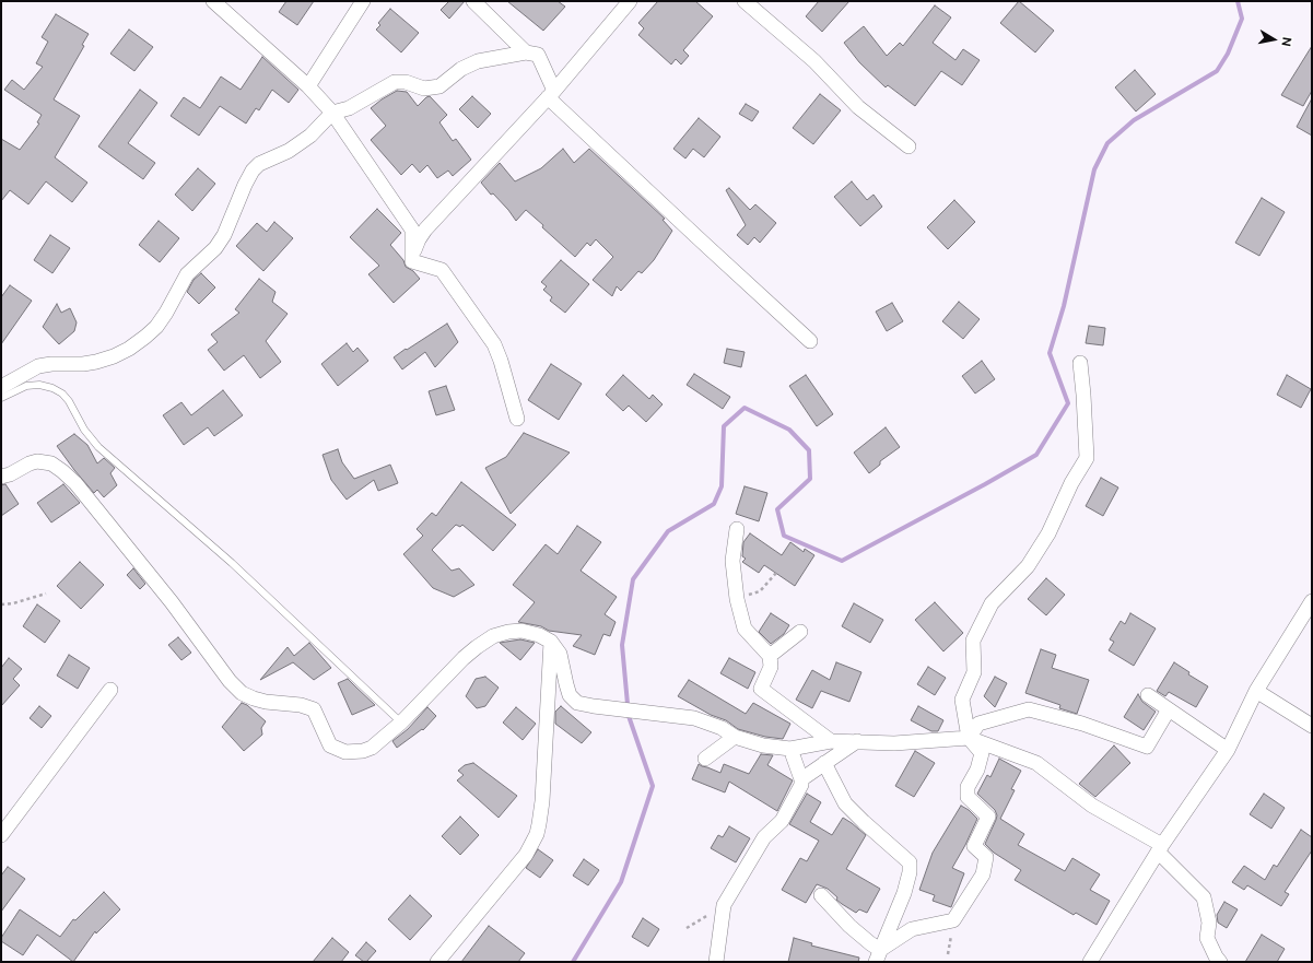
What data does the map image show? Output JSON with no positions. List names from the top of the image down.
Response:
{
  "north": "right"
}
